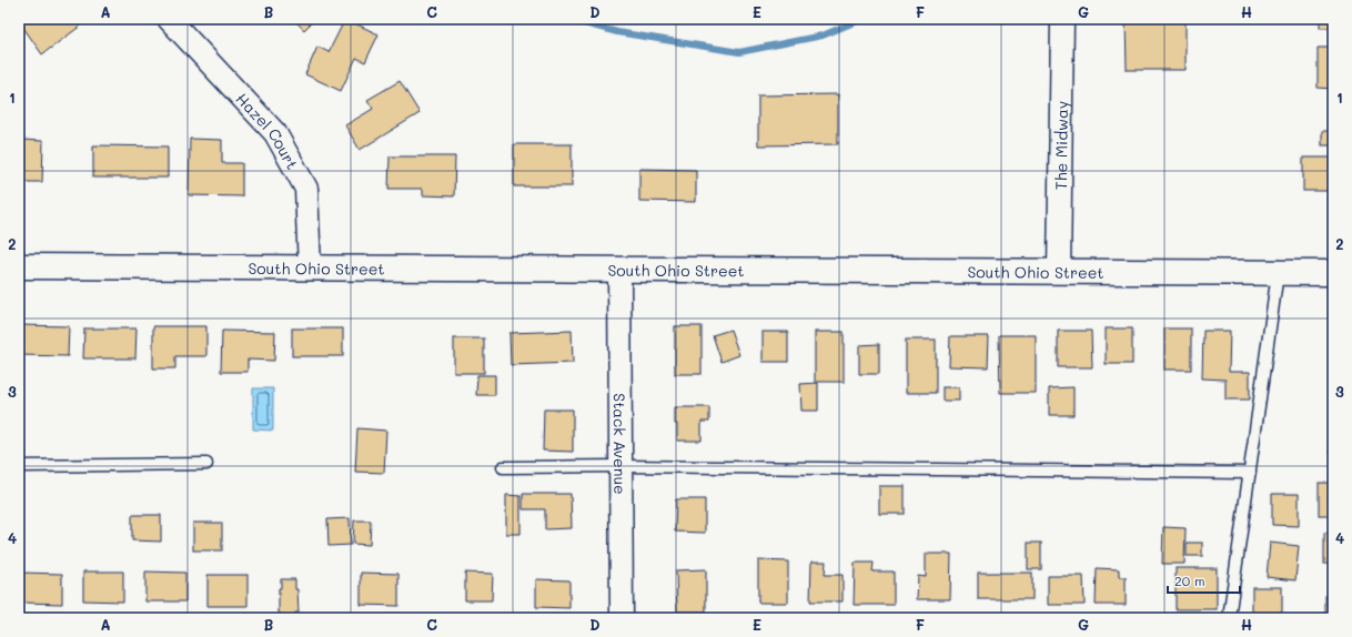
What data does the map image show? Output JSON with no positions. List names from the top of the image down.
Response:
{
  "streets": {
    "main road": ["South Ohio Street"],
    "street": ["Hazel Court", "The Midway", "Stack Avenue"]
  },
  "crossings": [
    ["Hazel Court", "South Ohio Street"],
    ["The Midway", "South Ohio Street"],
    ["South Ohio Street", "Stack Avenue"]
  ],
  "scale_bar": "20 m",
  "grid": {
    "columns": [
      "A",
      "B",
      "C",
      "D",
      "E",
      "F",
      "G",
      "H"
    ],
    "rows": [
      "1",
      "2",
      "3",
      "4"
    ]
  }
}
